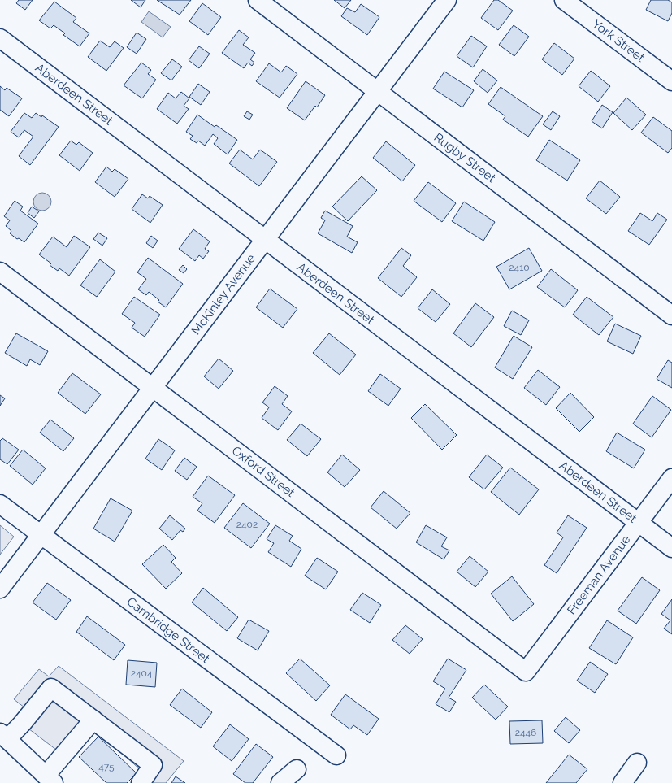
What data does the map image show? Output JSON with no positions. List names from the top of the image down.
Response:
{
  "streets": {
    "street": [
      "York Street",
      "Aberdeen Street",
      "Rugby Street",
      "McKinley Avenue",
      "Oxford Street",
      "Freeman Avenue",
      "Cambridge Street"
    ]
  },
  "crossings": [
    ["Aberdeen Street", "McKinley Avenue"],
    ["Aberdeen Street", "Freeman Avenue"],
    ["Rugby Street", "McKinley Avenue"],
    ["McKinley Avenue", "Oxford Street"],
    ["McKinley Avenue", "Cambridge Street"],
    ["Oxford Street", "Freeman Avenue"]
  ],
  "house_numbers": [
    "2410",
    "2402",
    "2404",
    "2446",
    "475"
  ]
}
